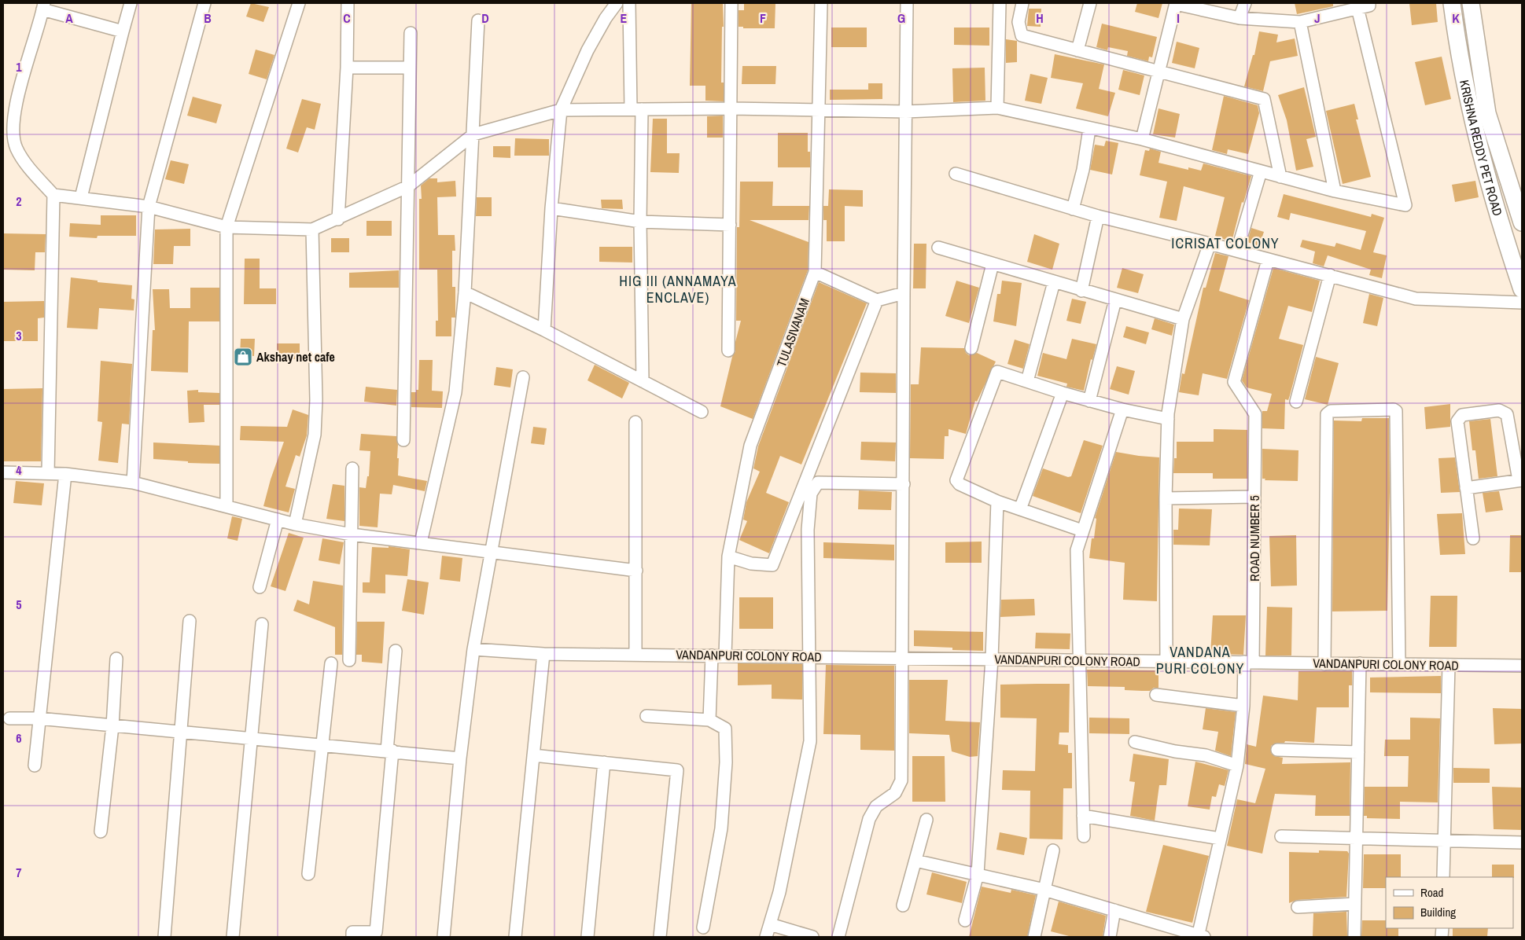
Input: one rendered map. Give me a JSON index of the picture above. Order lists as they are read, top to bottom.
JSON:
{
  "streets": {
    "main road": ["KRISHNA REDDY PET ROAD"],
    "street": ["TULASIVANAM", "ROAD NUMBER 5", "VANDANPURI COLONY ROAD"]
  },
  "crossings": [
    ["TULASIVANAM", "VANDANPURI COLONY ROAD"],
    ["ROAD NUMBER 5", "VANDANPURI COLONY ROAD"]
  ],
  "districts": ["ICRISAT COLONY", "HIG III (ANNAMAYA ENCLAVE)", "VANDANA PURI COLONY"],
  "places": {
    "shop": ["Akshay net cafe"]
  },
  "legend": ["Road", "Building"],
  "grid": {
    "columns": [
      "A",
      "B",
      "C",
      "D",
      "E",
      "F",
      "G",
      "H",
      "I",
      "J",
      "K"
    ],
    "rows": [
      "1",
      "2",
      "3",
      "4",
      "5",
      "6",
      "7"
    ]
  }
}
